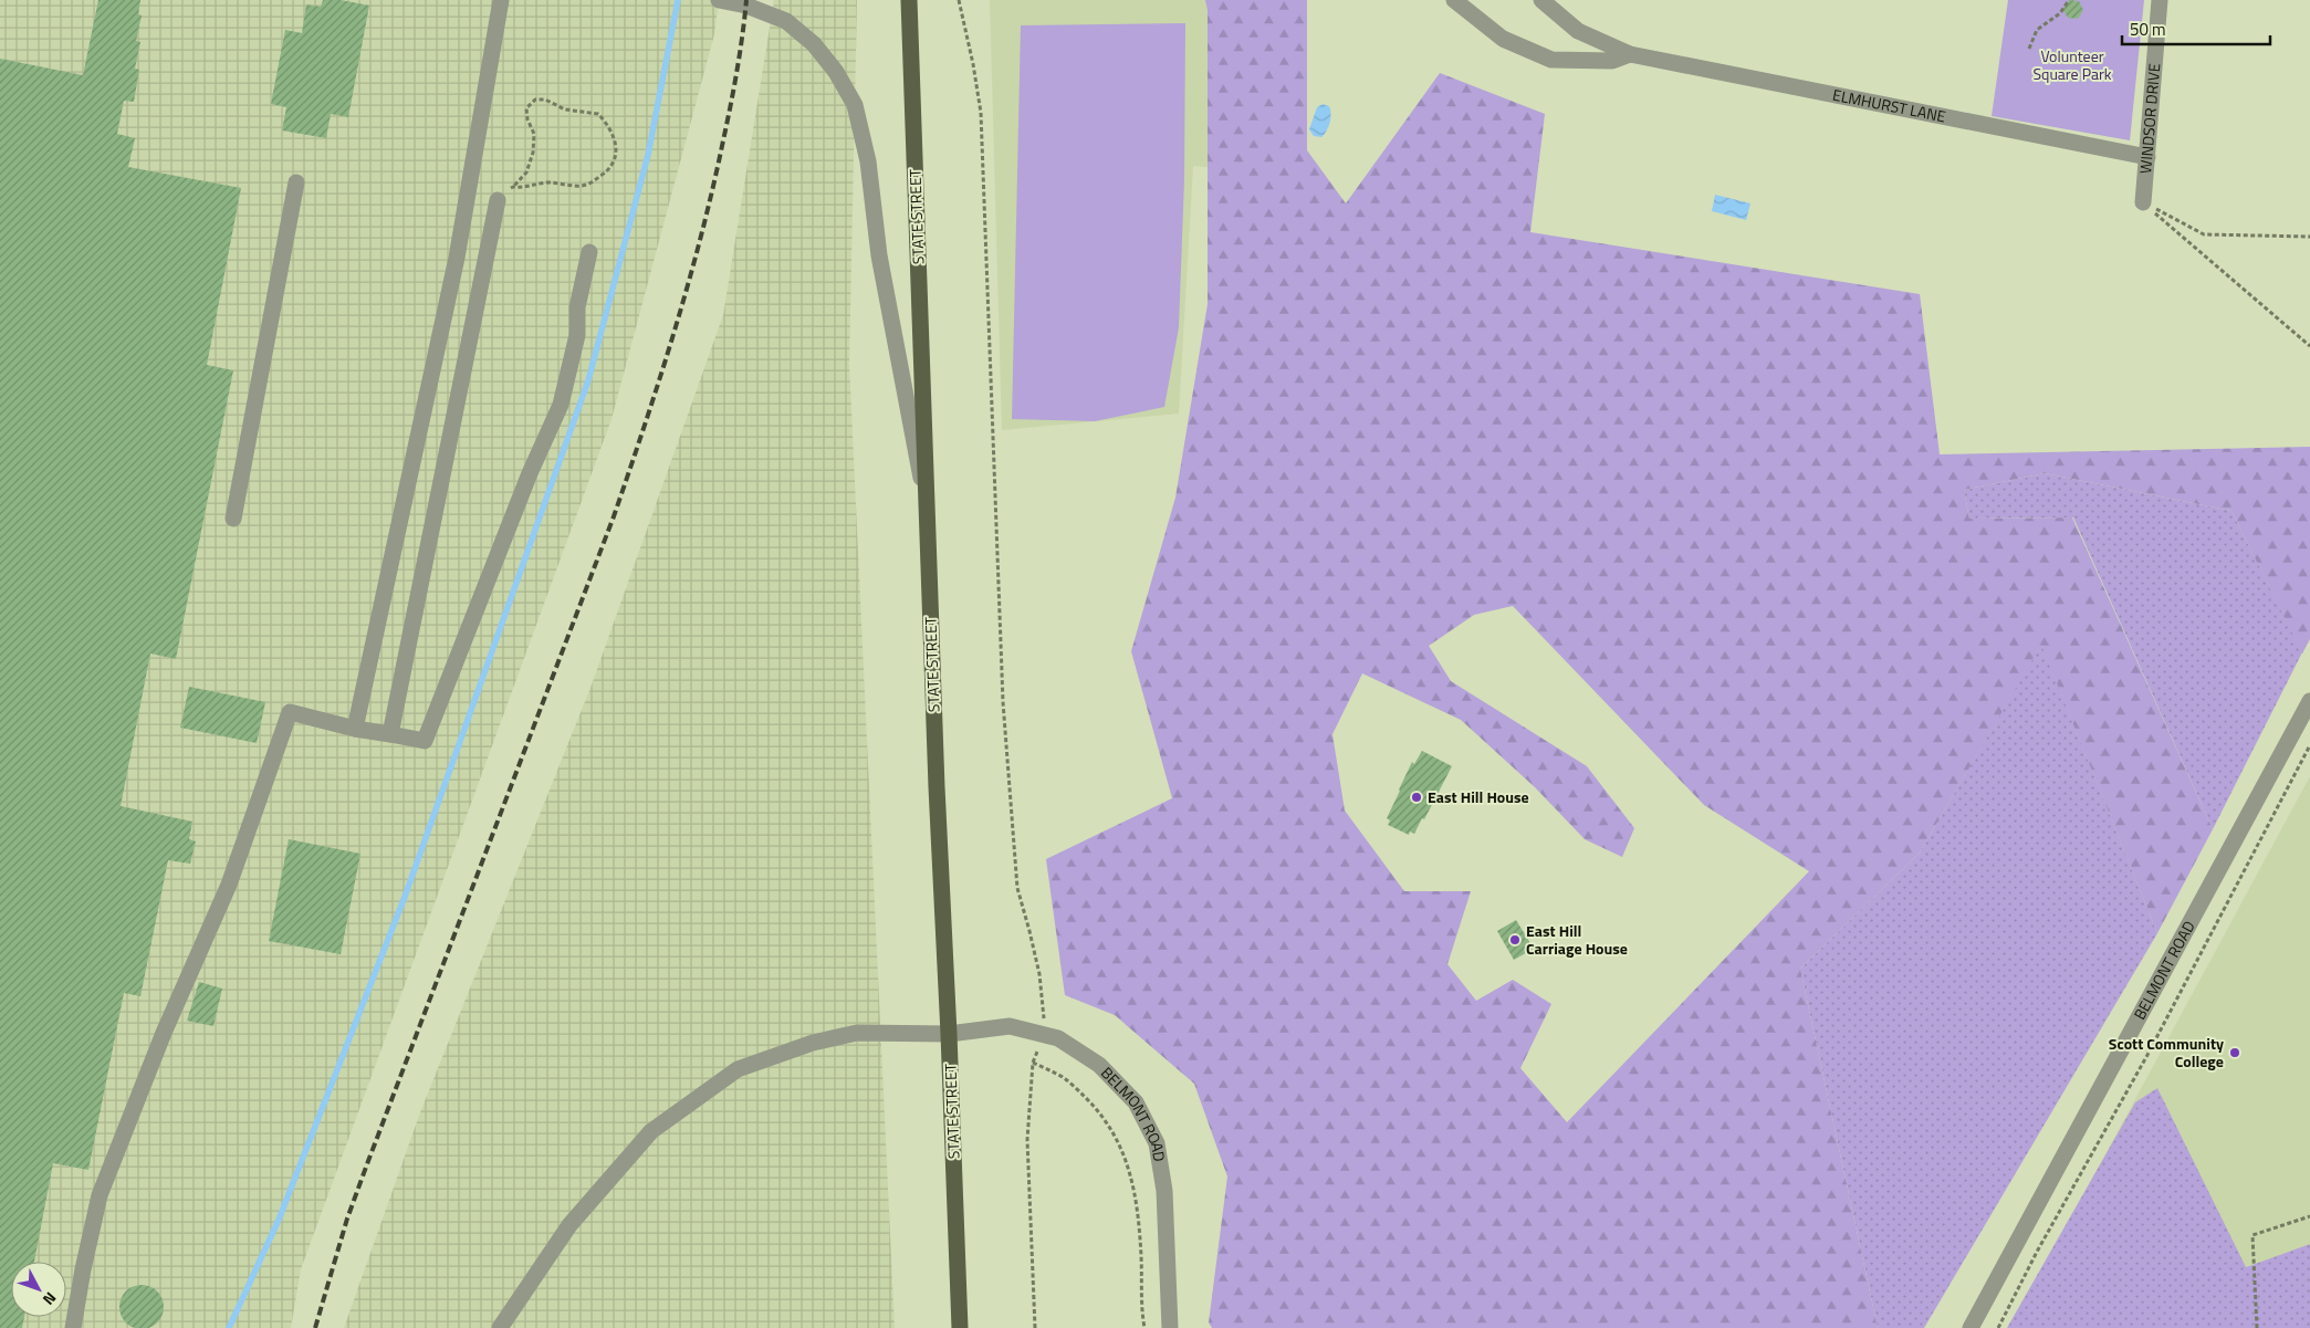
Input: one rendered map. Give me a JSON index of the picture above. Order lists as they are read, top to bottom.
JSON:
{
  "streets": {
    "main road": ["STATE STREET"],
    "street": ["ELMHURST LANE", "WINDSOR DRIVE", "BELMONT ROAD"]
  },
  "crossings": [
    ["ELMHURST LANE", "WINDSOR DRIVE"],
    ["STATE STREET", "BELMONT ROAD"]
  ],
  "parks": ["Volunteer Square Park"],
  "places": ["East Hill House", "East Hill Carriage House", "Scott Community College"],
  "scale_bar": "50 m",
  "north": "bottom right"
}
